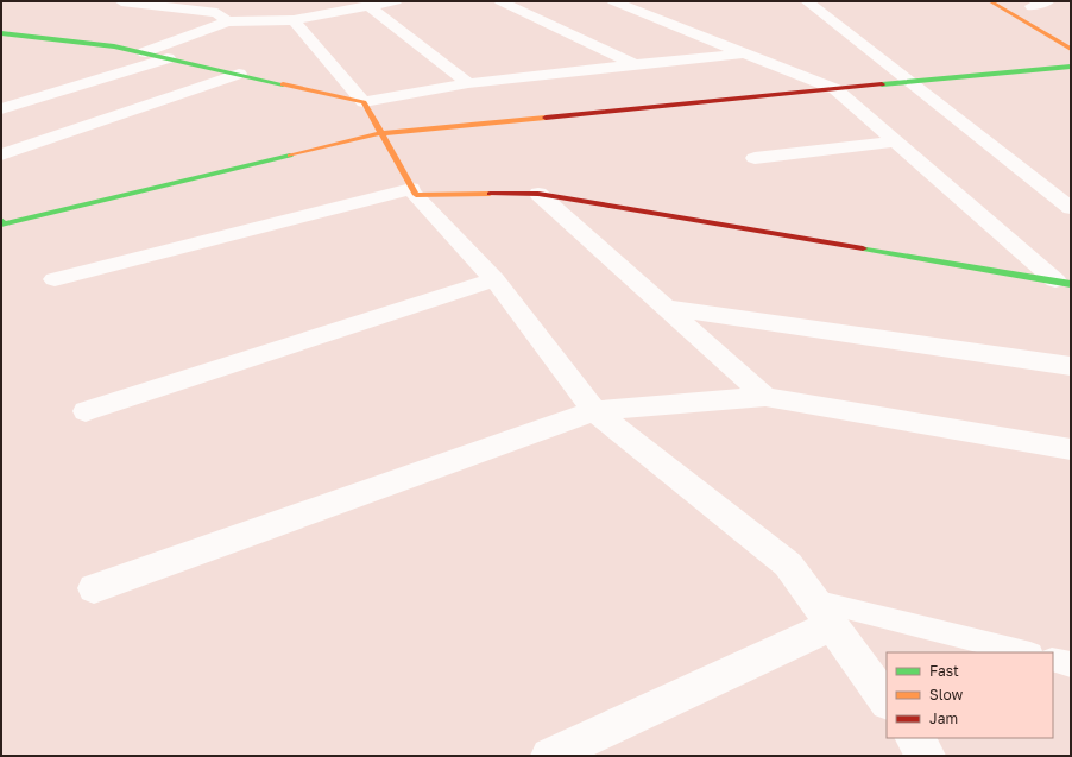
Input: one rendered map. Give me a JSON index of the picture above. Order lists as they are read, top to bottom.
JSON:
{
  "legend": ["Fast", "Slow", "Jam"]
}
